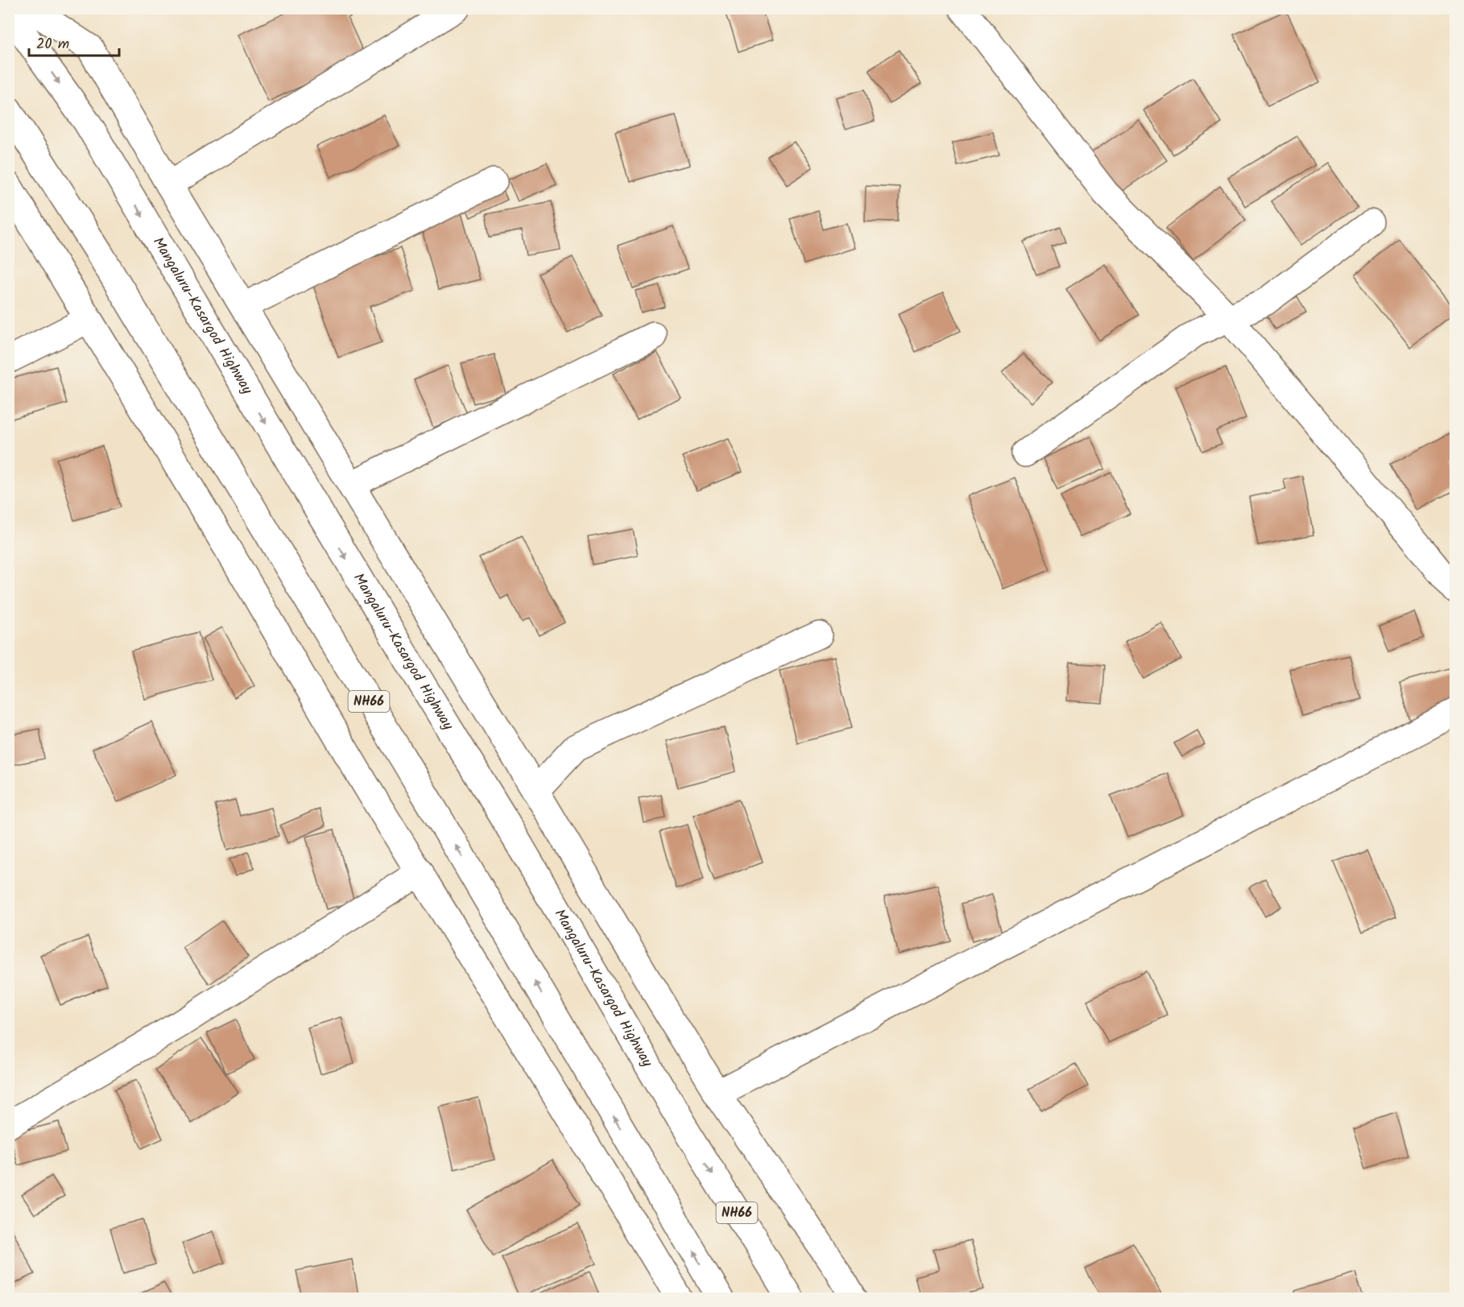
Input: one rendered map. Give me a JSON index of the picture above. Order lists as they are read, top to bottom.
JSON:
{
  "streets": {
    "main road": ["Mangaluru-Kasargod Highway", "NH66"]
  },
  "scale_bar": "20 m"
}
